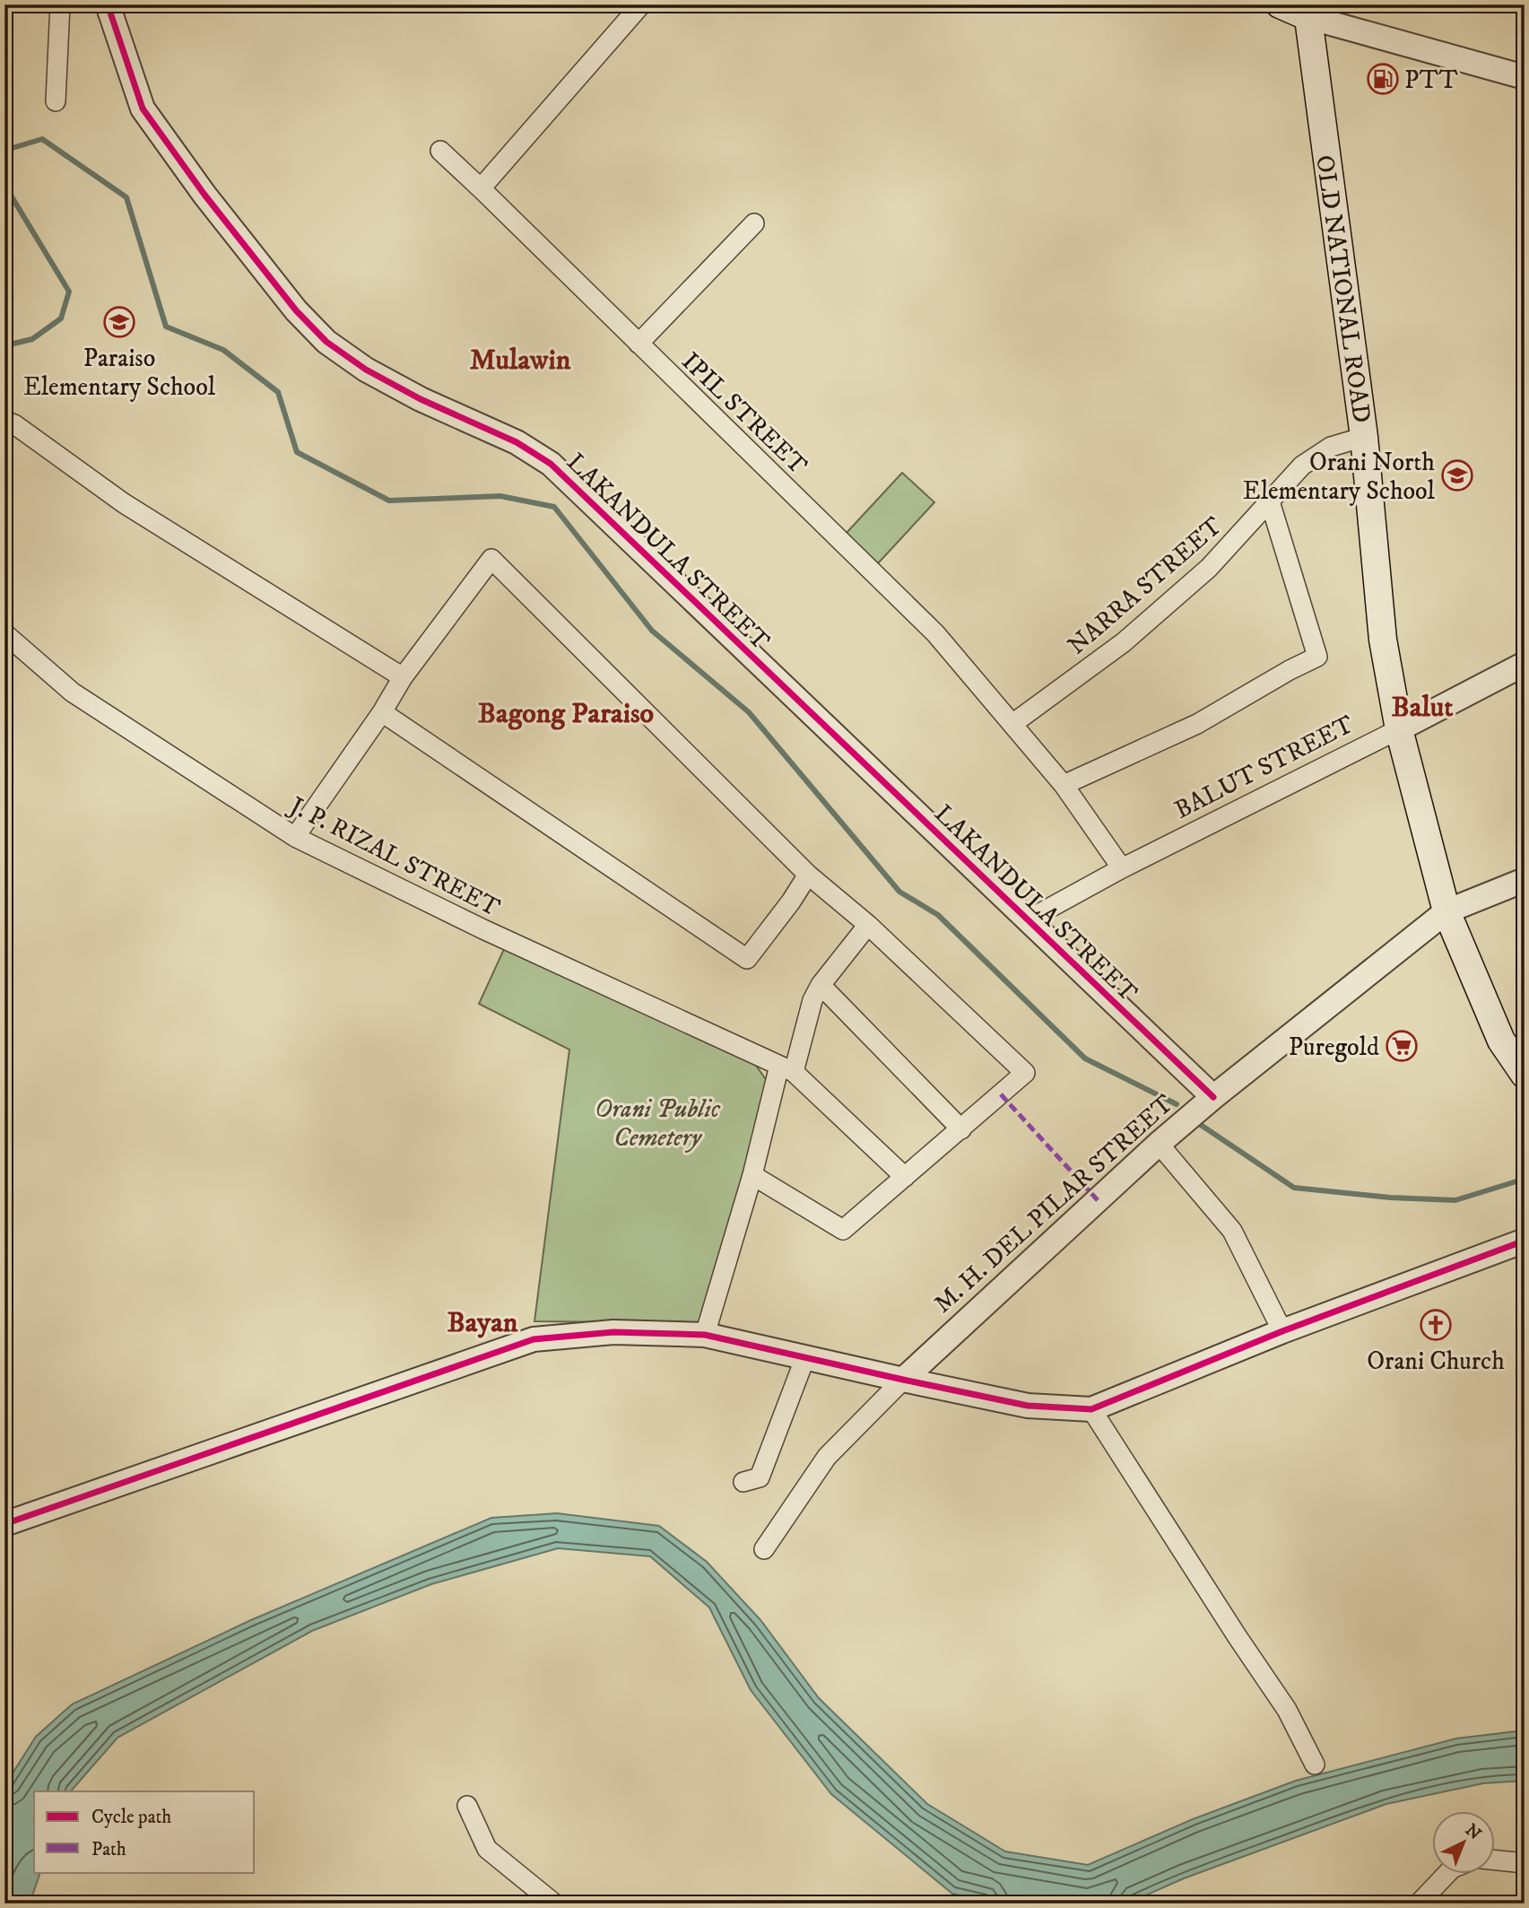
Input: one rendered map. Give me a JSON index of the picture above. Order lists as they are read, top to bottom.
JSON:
{
  "streets": {
    "main road": ["OLD NATIONAL ROAD"],
    "street": [
      "IPIL STREET",
      "LAKANDULA STREET",
      "NARRA STREET",
      "BALUT STREET",
      "J. P. RIZAL STREET",
      "M. H. DEL PILAR STREET"
    ]
  },
  "crossings": [
    ["OLD NATIONAL ROAD", "NARRA STREET"],
    ["OLD NATIONAL ROAD", "BALUT STREET"],
    ["OLD NATIONAL ROAD", "M. H. DEL PILAR STREET"],
    ["IPIL STREET", "NARRA STREET"],
    ["IPIL STREET", "BALUT STREET"],
    ["LAKANDULA STREET", "BALUT STREET"],
    ["LAKANDULA STREET", "M. H. DEL PILAR STREET"]
  ],
  "districts": [
    "Mulawin",
    "Balut",
    "Bagong Paraiso",
    "Bayan"
  ],
  "parks": ["Orani Public Cemetery"],
  "places": {
    "fuel station": ["PTT"],
    "school or university": ["Paraiso Elementary School", "Orani North Elementary School"],
    "supermarket": ["Puregold"],
    "church": ["Orani Church"]
  },
  "legend": ["Cycle path", "Path"],
  "north": "top right"
}
